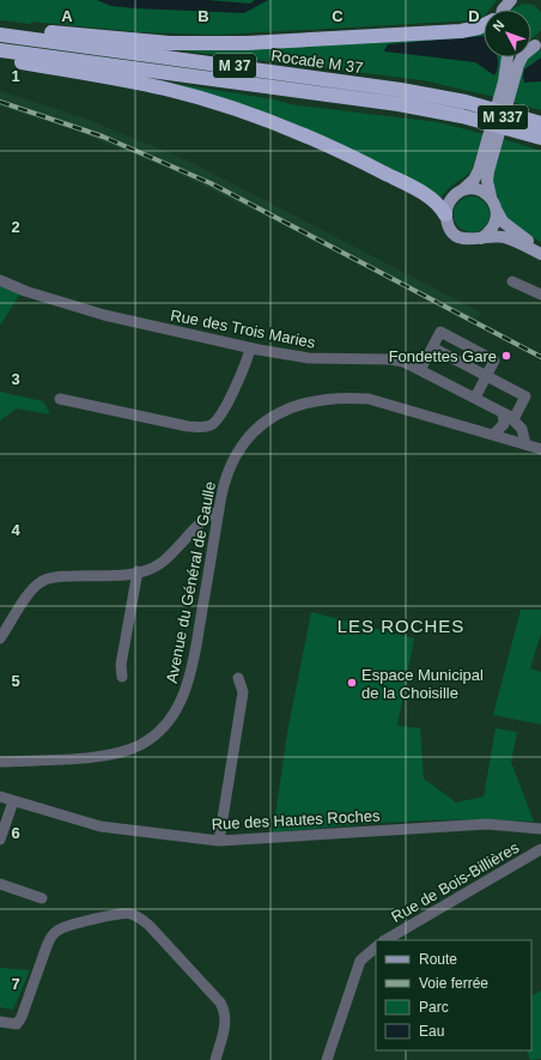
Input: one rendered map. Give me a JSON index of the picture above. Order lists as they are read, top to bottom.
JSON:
{
  "streets": {
    "highway": ["Rocade M 37", "M 37"],
    "main road": ["M 337"],
    "street": [
      "Rue des Trois Maries",
      "Avenue du Général de Gaulle",
      "Rue des Hautes Roches",
      "Rue de Bois-Billières"
    ]
  },
  "districts": ["LES ROCHES"],
  "places": ["Fondettes Gare", "Espace Municipal de la Choisille"],
  "legend": [
    "Route",
    "Voie ferrée",
    "Parc",
    "Eau"
  ],
  "north": "top left",
  "grid": {
    "columns": [
      "A",
      "B",
      "C",
      "D"
    ],
    "rows": [
      "1",
      "2",
      "3",
      "4",
      "5",
      "6",
      "7"
    ]
  }
}
